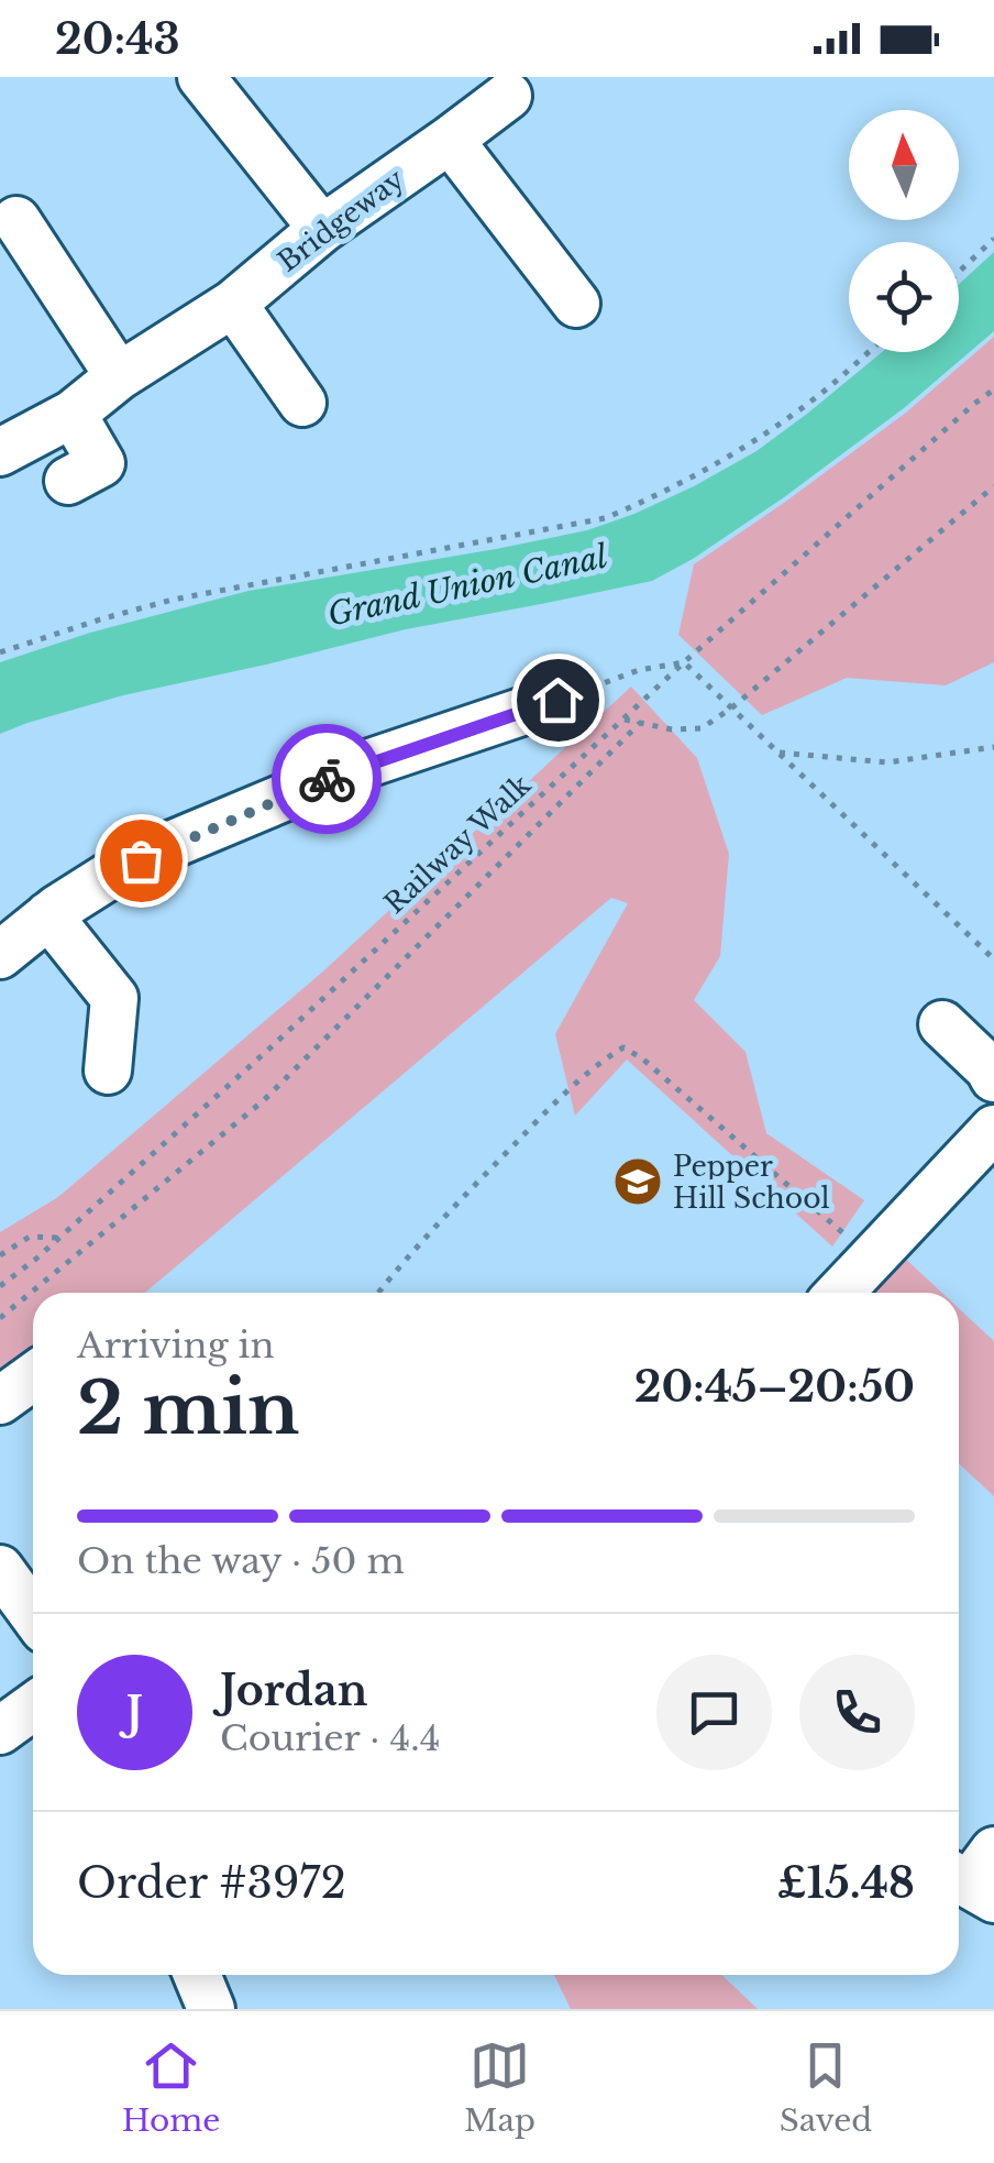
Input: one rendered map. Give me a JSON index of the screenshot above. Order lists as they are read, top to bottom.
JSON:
{
  "streets": {
    "street": ["Bridgeway"],
    "path": ["Railway Walk"]
  },
  "water": ["Grand Union Canal"],
  "places": {
    "school or university": ["Pepper Hill School"]
  },
  "north": "top",
  "page": {
    "status": "20:43",
    "heading": ["2 min", "Arriving in", "20:45–20:50"],
    "panel": [
      "Jordan",
      "Courier · 4.4",
      "Order #3972",
      "£15.48"
    ],
    "bar": "On the way · 50 m",
    "round": "J",
    "tabs": ["Home", "Map", "Saved"]
  }
}
